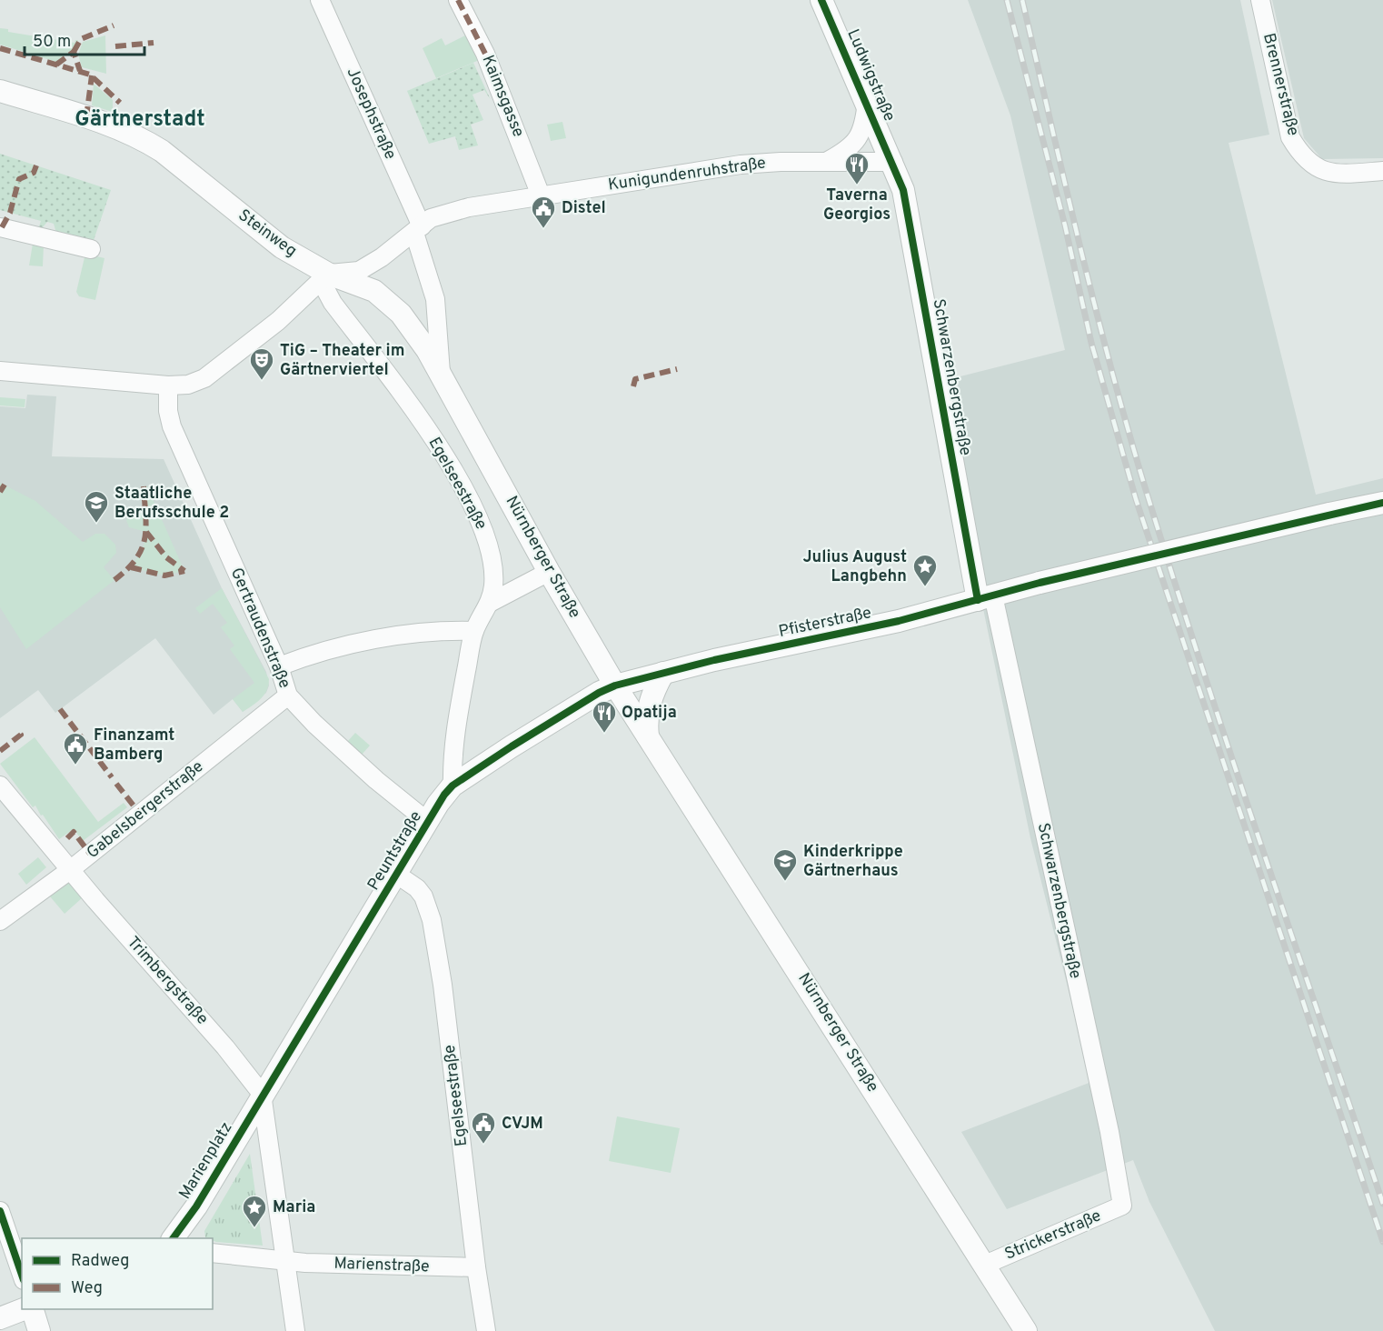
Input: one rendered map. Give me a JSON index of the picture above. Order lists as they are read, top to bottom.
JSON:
{
  "streets": {
    "street": [
      "Ludwigstraße",
      "Brennerstraße",
      "Kaimsgasse",
      "Josephstraße",
      "Kunigundenruhstraße",
      "Steinweg",
      "Schwarzenbergstraße",
      "Egelseestraße",
      "Nürnberger Straße",
      "Pfisterstraße",
      "Gertraudenstraße",
      "Gabelsbergerstraße",
      "Peuntstraße",
      "Trimbergstraße",
      "Marienplatz",
      "Strickerstraße",
      "Marienstraße"
    ]
  },
  "crossings": [
    ["Ludwigstraße", "Kunigundenruhstraße"],
    ["Ludwigstraße", "Schwarzenbergstraße"],
    ["Kaimsgasse", "Kunigundenruhstraße"],
    ["Josephstraße", "Kunigundenruhstraße"],
    ["Josephstraße", "Nürnberger Straße"],
    ["Kunigundenruhstraße", "Schwarzenbergstraße"],
    ["Kunigundenruhstraße", "Nürnberger Straße"],
    ["Steinweg", "Egelseestraße"],
    ["Steinweg", "Nürnberger Straße"],
    ["Schwarzenbergstraße", "Pfisterstraße"],
    ["Schwarzenbergstraße", "Strickerstraße"],
    ["Egelseestraße", "Nürnberger Straße"],
    ["Egelseestraße", "Peuntstraße"],
    ["Egelseestraße", "Marienstraße"],
    ["Nürnberger Straße", "Pfisterstraße"],
    ["Nürnberger Straße", "Peuntstraße"],
    ["Nürnberger Straße", "Strickerstraße"],
    ["Pfisterstraße", "Peuntstraße"],
    ["Gertraudenstraße", "Gabelsbergerstraße"],
    ["Gertraudenstraße", "Peuntstraße"],
    ["Gabelsbergerstraße", "Trimbergstraße"],
    ["Peuntstraße", "Trimbergstraße"],
    ["Peuntstraße", "Marienplatz"],
    ["Trimbergstraße", "Marienplatz"]
  ],
  "districts": ["Gärtnerstadt"],
  "places": {
    "restaurant": ["Taverna Georgios", "Opatija"],
    "public building": ["Distel", "Finanzamt Bamberg", "CVJM"],
    "theatre": ["TiG – Theater im Gärtnerviertel"],
    "school or university": ["Staatliche Berufsschule 2", "Kinderkrippe Gärtnerhaus"],
    "place": ["Julius August Langbehn", "Maria"]
  },
  "legend": ["Radweg", "Weg"],
  "scale_bar": "50 m"
}
